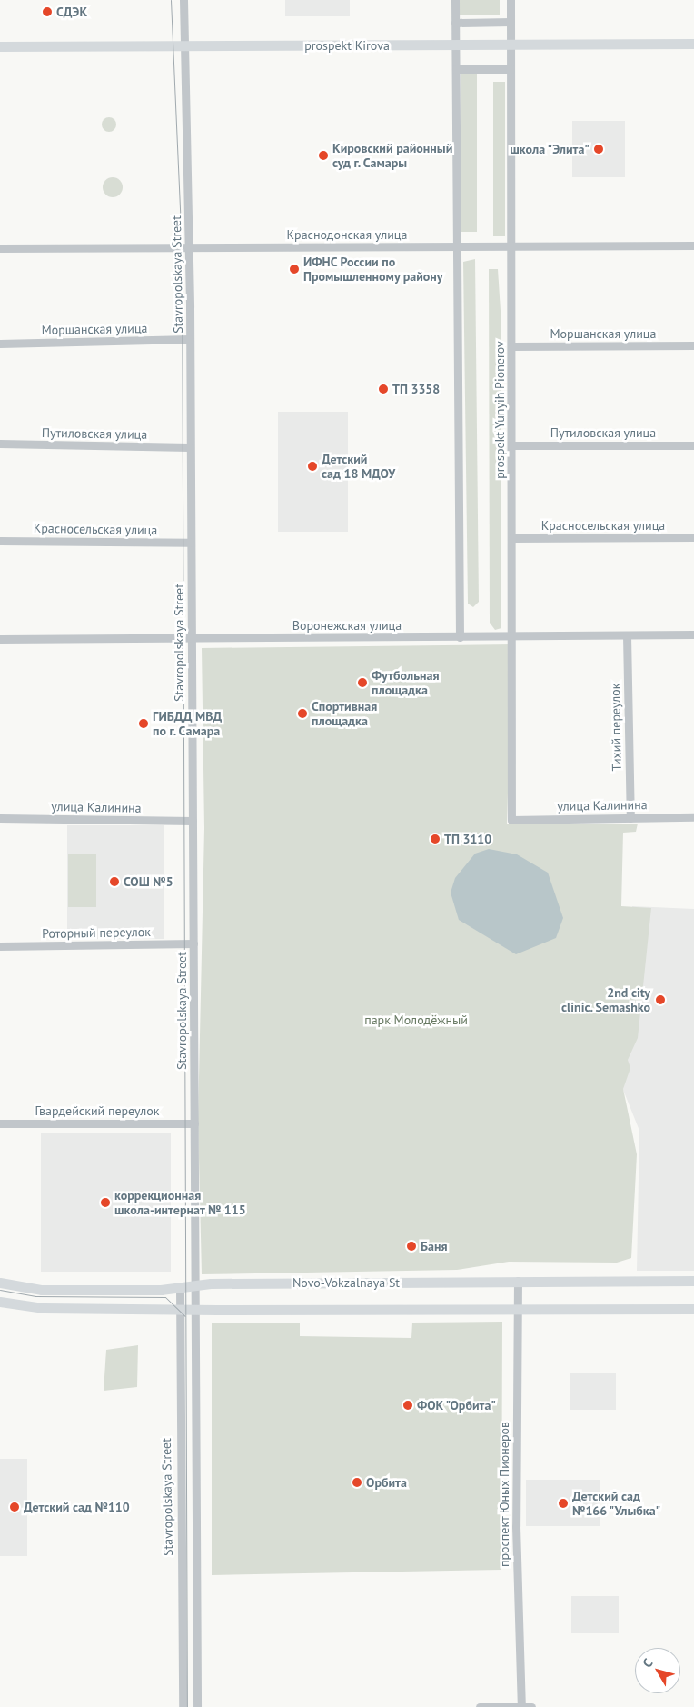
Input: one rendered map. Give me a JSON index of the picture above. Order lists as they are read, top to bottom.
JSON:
{
  "streets": {
    "main road": ["prospekt Kirova", "Novo-Vokzalnaya St"],
    "street": [
      "Краснодонская улица",
      "Stavropolskaya Street",
      "Моршанская улица",
      "prospekt Yunyih Pionerov",
      "Путиловская улица",
      "Красносельская улица",
      "Воронежская улица",
      "Тихий переулок",
      "улица Калинина",
      "Роторный переулок",
      "Гвардейский переулок",
      "проспект Юных Пионеров"
    ]
  },
  "crossings": [
    ["prospekt Kirova", "Stavropolskaya Street"],
    ["prospekt Kirova", "prospekt Yunyih Pionerov"],
    ["Краснодонская улица", "Stavropolskaya Street"],
    ["Краснодонская улица", "prospekt Yunyih Pionerov"],
    ["Stavropolskaya Street", "Моршанская улица"],
    ["Stavropolskaya Street", "Путиловская улица"],
    ["Stavropolskaya Street", "Красносельская улица"],
    ["Stavropolskaya Street", "Воронежская улица"],
    ["Stavropolskaya Street", "улица Калинина"],
    ["Stavropolskaya Street", "Роторный переулок"],
    ["Stavropolskaya Street", "Гвардейский переулок"],
    ["Stavropolskaya Street", "Novo-Vokzalnaya St"],
    ["Моршанская улица", "prospekt Yunyih Pionerov"],
    ["prospekt Yunyih Pionerov", "Путиловская улица"],
    ["prospekt Yunyih Pionerov", "Красносельская улица"],
    ["prospekt Yunyih Pionerov", "Воронежская улица"],
    ["prospekt Yunyih Pionerov", "улица Калинина"],
    ["Воронежская улица", "Тихий переулок"],
    ["Тихий переулок", "улица Калинина"],
    ["Novo-Vokzalnaya St", "проспект Юных Пионеров"]
  ],
  "parks": ["парк Молодёжный"],
  "places": [
    "СДЭК",
    "школа \"Элита\"",
    "Кировский районный суд г. Самары",
    "ИФНС России по Промышленному району",
    "ТП 3358",
    "Детский сад 18 МДОУ",
    "Футбольная площадка",
    "Спортивная площадка",
    "ГИБДД МВД по г. Самара",
    "ТП 3110",
    "СОШ №5",
    "2nd city clinic. Semashko",
    "коррекционная школа-интернат № 115",
    "Баня",
    "ФОК \"Орбита\"",
    "Орбита",
    "Детский сад №166 \"Улыбка\"",
    "Детский сад №110"
  ],
  "north": "top left"
}
